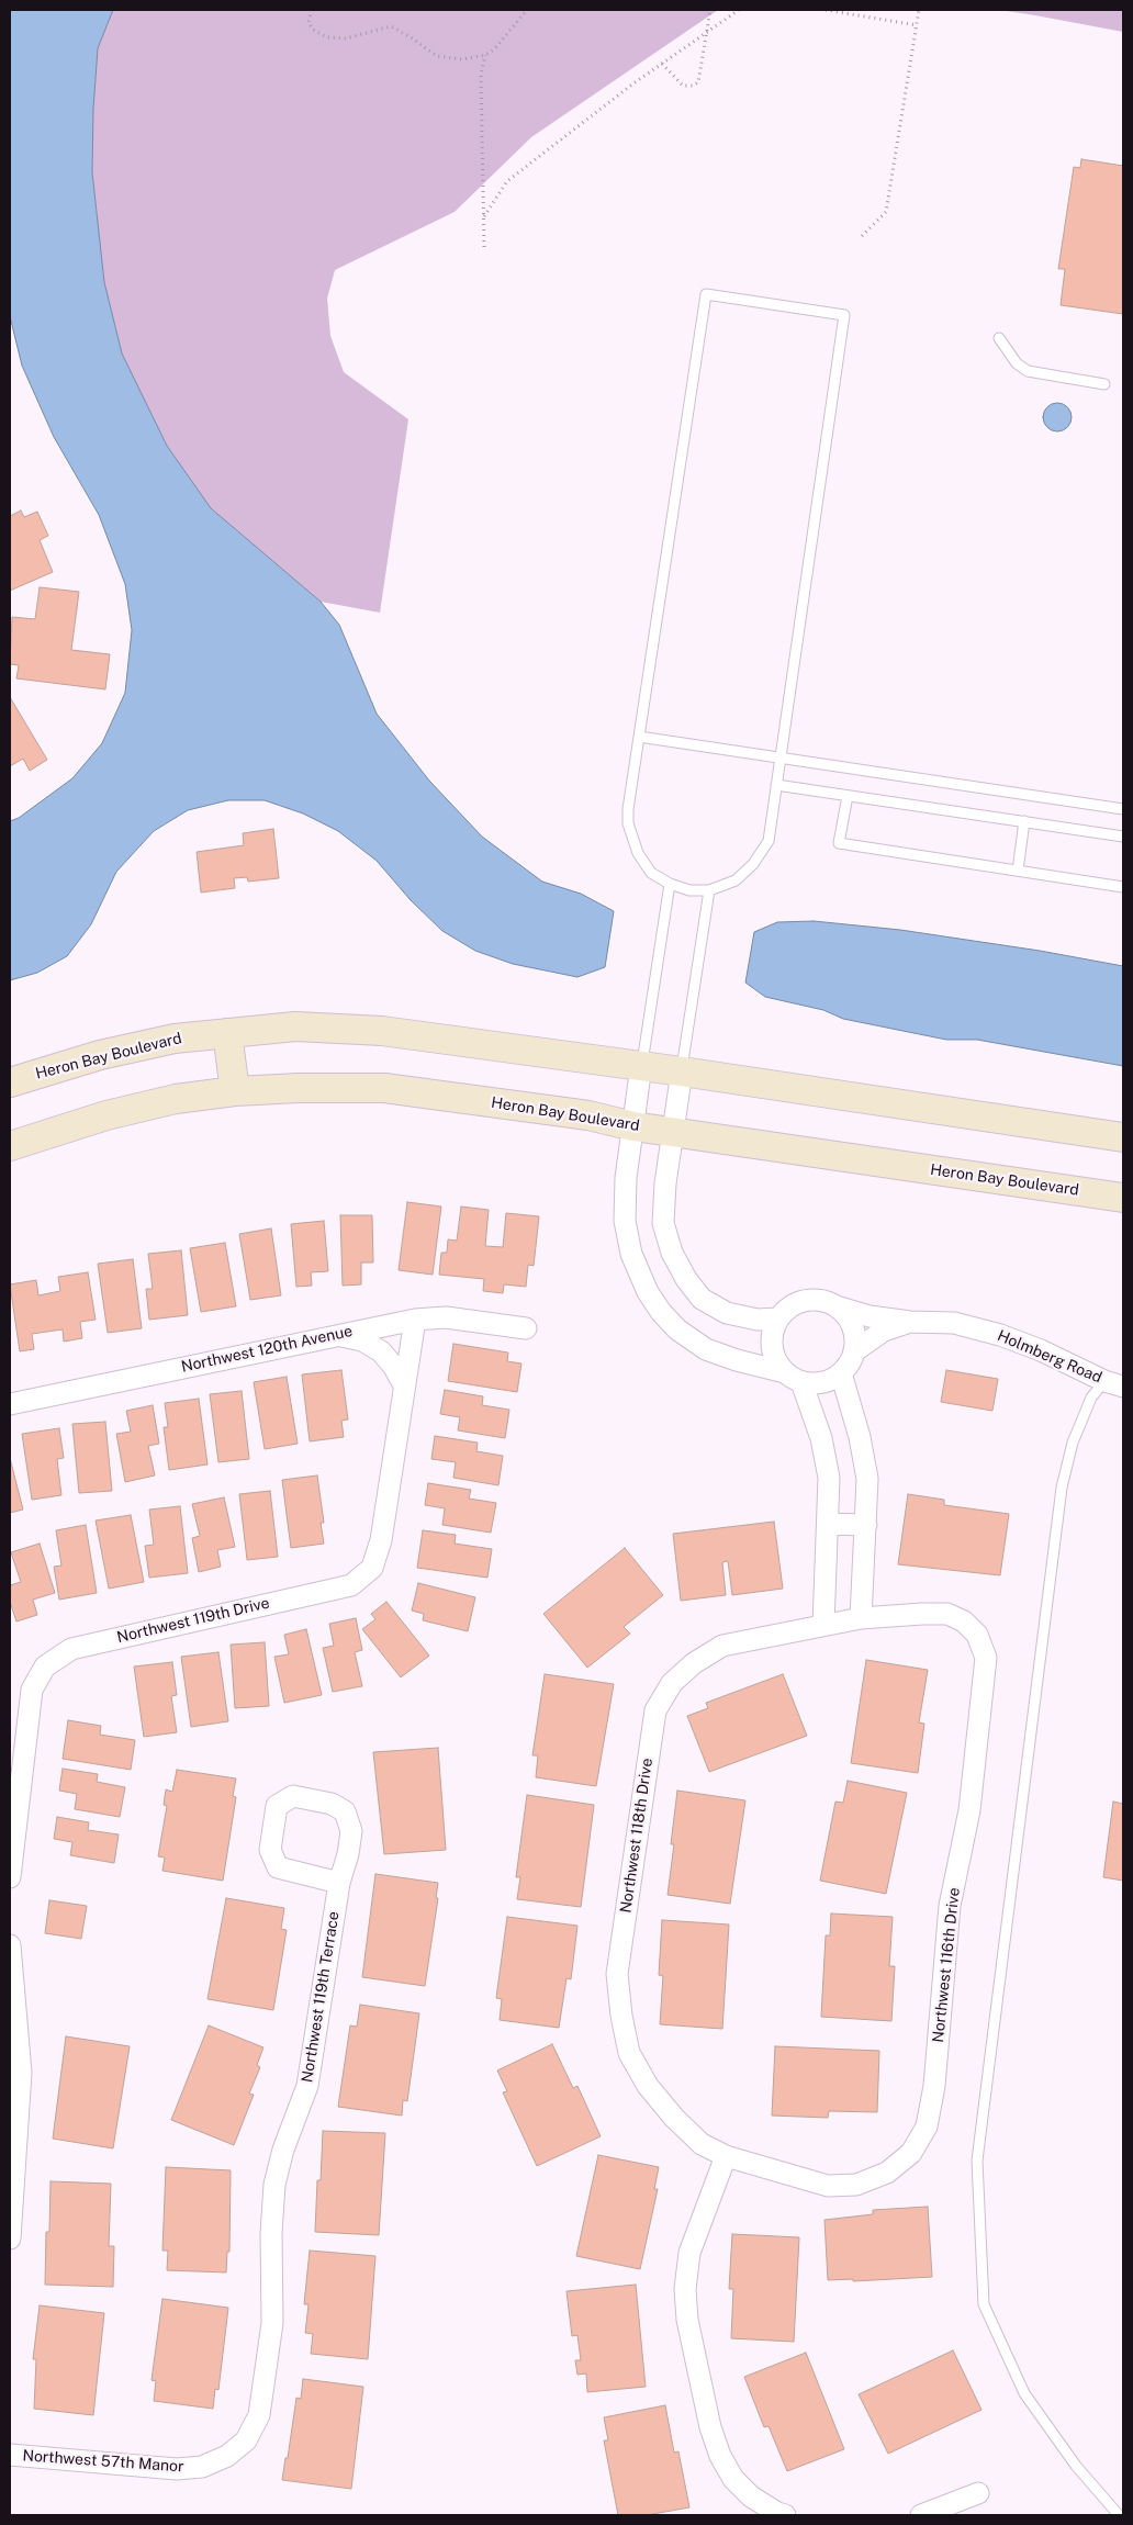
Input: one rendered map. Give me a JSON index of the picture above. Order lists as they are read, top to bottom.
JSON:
{
  "streets": {
    "street": [
      "Heron Bay Boulevard",
      "Northwest 120th Avenue",
      "Holmberg Road",
      "Northwest 119th Drive",
      "Northwest 118th Drive",
      "Northwest 116th Drive",
      "Northwest 119th Terrace",
      "Northwest 57th Manor"
    ]
  },
  "crossings": [
    ["Northwest 120th Avenue", "Northwest 119th Drive"],
    ["Northwest 118th Drive", "Northwest 116th Drive"],
    ["Northwest 119th Terrace", "Northwest 57th Manor"]
  ]
}
